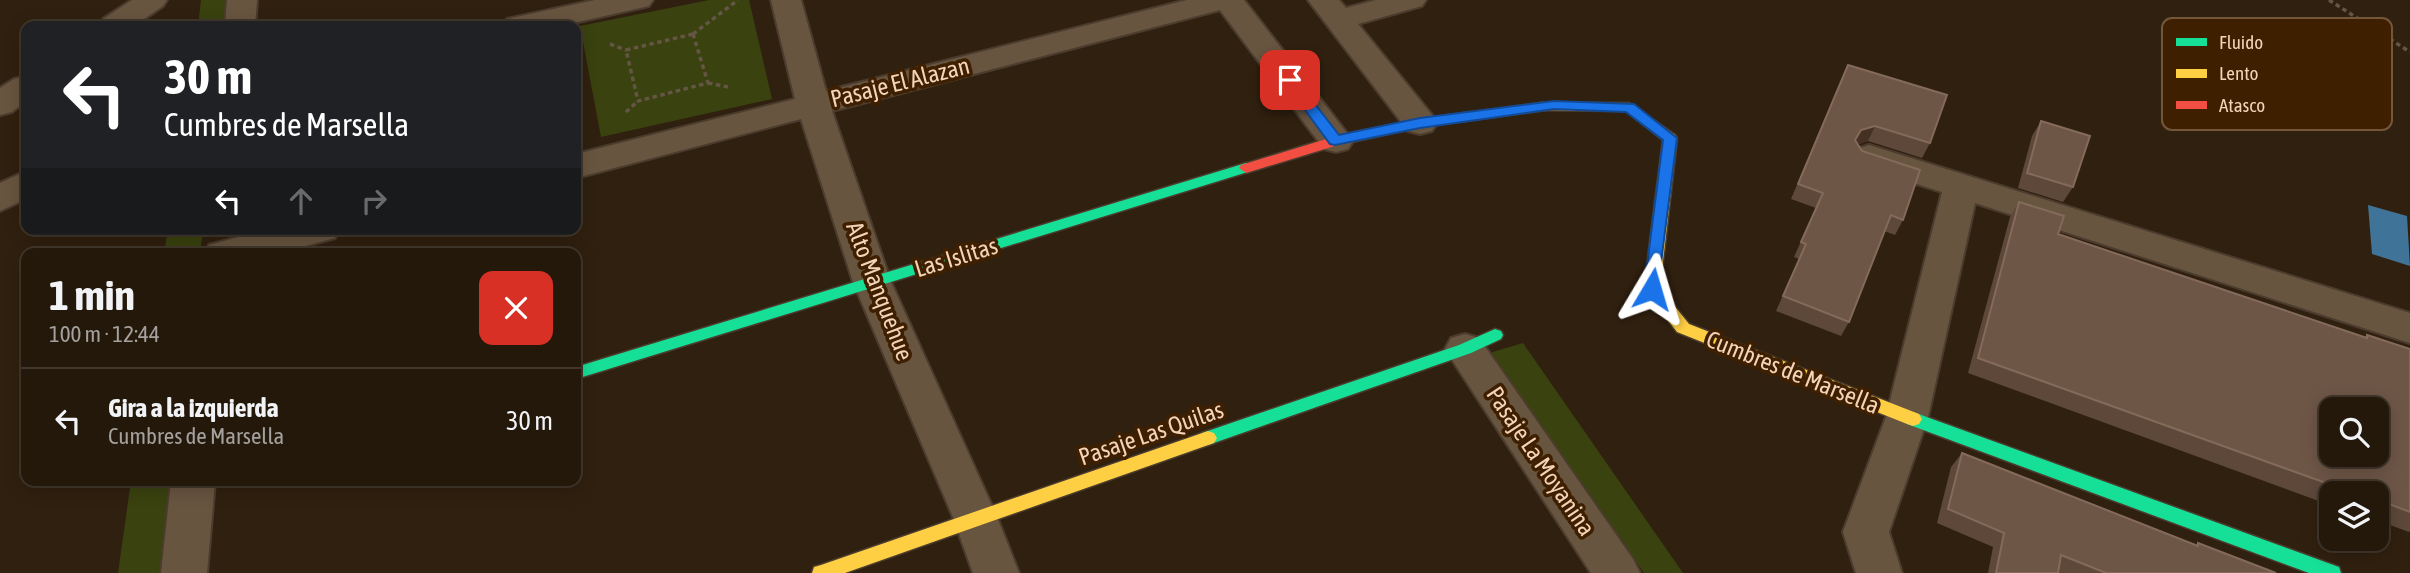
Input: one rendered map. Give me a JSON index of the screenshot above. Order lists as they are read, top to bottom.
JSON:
{
  "streets": {
    "street": [
      "Pasaje El Alazan",
      "Las Islitas",
      "Alto Manquehue",
      "Cumbres de Marsella",
      "Pasaje Las Quilas",
      "Pasaje La Moyanina"
    ]
  },
  "crossings": [
    ["Pasaje El Alazan", "Las Islitas"],
    ["Pasaje El Alazan", "Alto Manquehue"],
    ["Pasaje El Alazan", "Cumbres de Marsella"],
    ["Las Islitas", "Alto Manquehue"],
    ["Las Islitas", "Cumbres de Marsella"],
    ["Alto Manquehue", "Pasaje Las Quilas"],
    ["Pasaje Las Quilas", "Pasaje La Moyanina"]
  ],
  "legend": ["Fluido", "Lento", "Atasco"],
  "page": {
    "turn": ["30 m", "Cumbres de Marsella"],
    "heading": ["1 min", "100 m · 12:44"],
    "list": [
      {
        "name": "Gira a la izquierda",
        "note": "Cumbres de Marsella",
        "value": "30 m"
      }
    ]
  }
}
